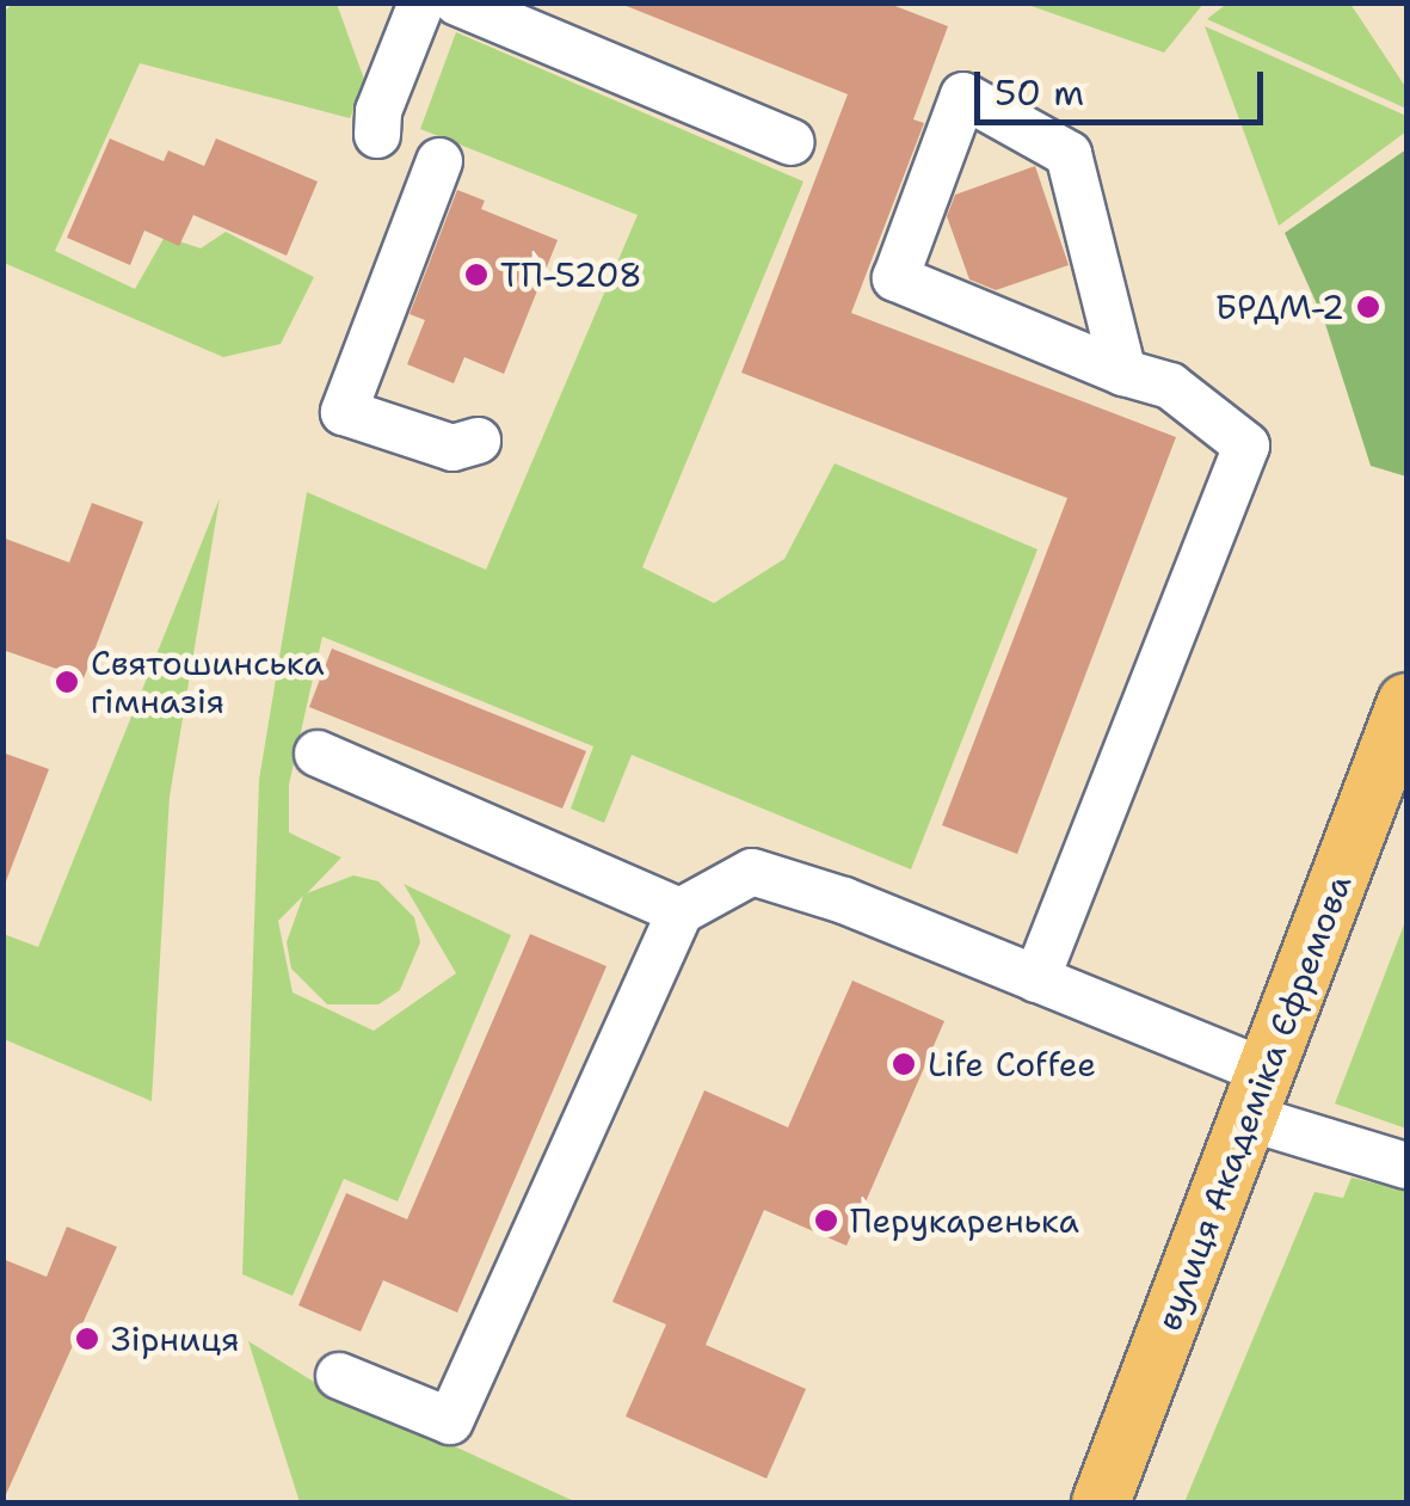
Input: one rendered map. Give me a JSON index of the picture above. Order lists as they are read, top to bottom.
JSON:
{
  "streets": {
    "main road": ["вулиця Академіка Єфремова"]
  },
  "places": [
    "ТП-5208",
    "БРДМ-2",
    "Святошинська гімназія",
    "Life Coffee",
    "Перукаренька",
    "Зірниця"
  ],
  "scale_bar": "50 m"
}
